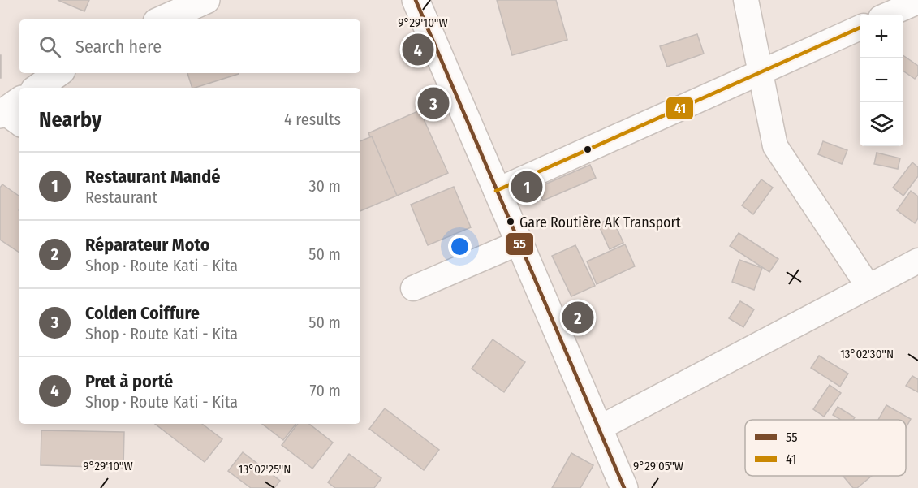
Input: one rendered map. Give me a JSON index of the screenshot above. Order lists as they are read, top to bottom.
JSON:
{
  "places": ["Gare Routière AK Transport"],
  "lines": ["transit line 55", "transit line 41"],
  "legend": ["55", "41"],
  "page": {
    "map_buttons": ["+", "−"],
    "search": "Search here",
    "pins": [
      "4",
      "3",
      "1",
      "2"
    ],
    "heading": ["Nearby", "4 results"],
    "list": [
      {
        "mark": "1",
        "name": "Restaurant Mandé",
        "note": "Restaurant",
        "value": "30 m"
      },
      {
        "mark": "2",
        "name": "Réparateur Moto",
        "note": "Shop · Route Kati - Kita",
        "value": "50 m"
      },
      {
        "mark": "3",
        "name": "Colden Coiffure",
        "note": "Shop · Route Kati - Kita",
        "value": "50 m"
      },
      {
        "mark": "4",
        "name": "Pret à porté",
        "note": "Shop · Route Kati - Kita",
        "value": "70 m"
      }
    ]
  },
  "coordinates": [
    "9°29'10\"W",
    "13°02'30\"N",
    "9°29'05\"W",
    "13°02'25\"N"
  ]
}
